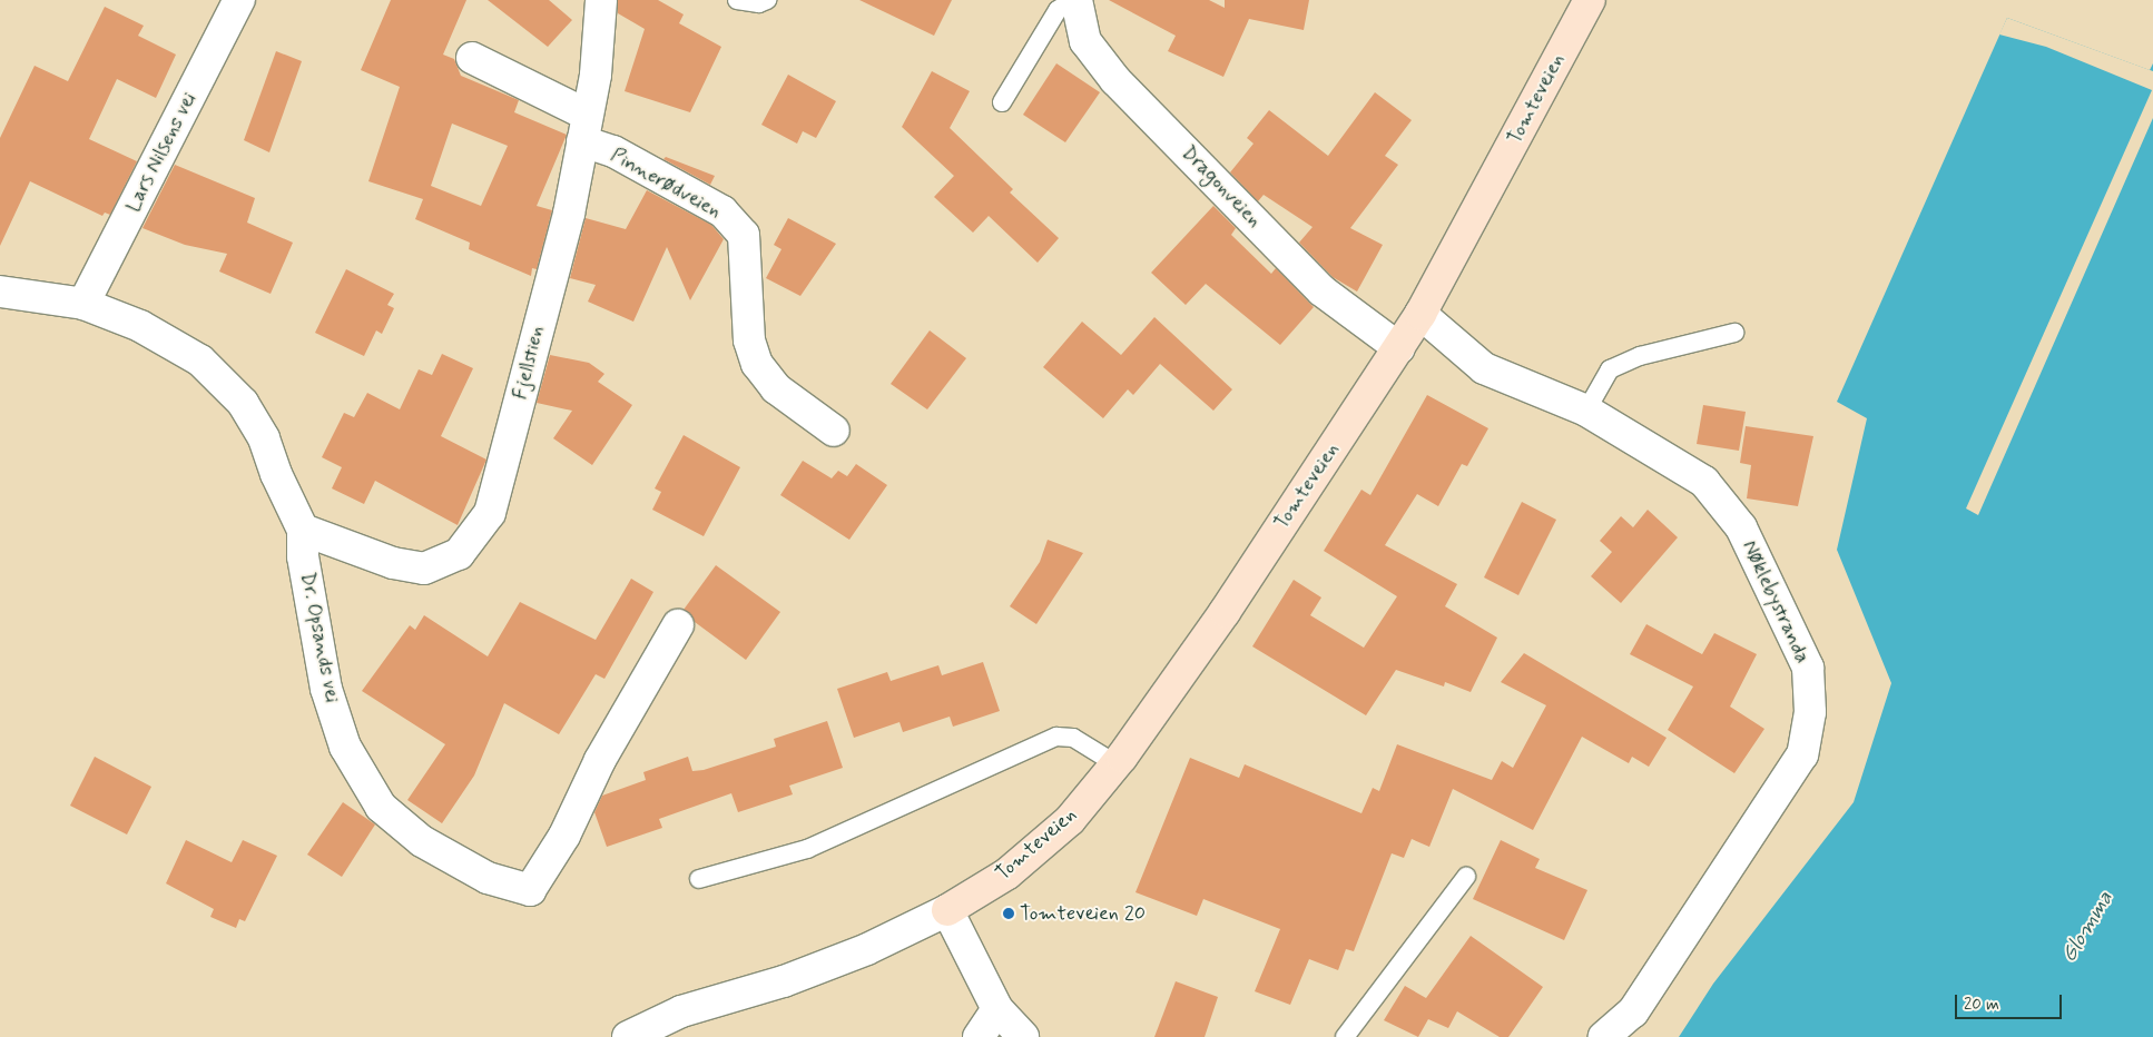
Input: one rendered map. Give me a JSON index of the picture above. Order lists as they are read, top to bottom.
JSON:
{
  "streets": {
    "street": [
      "Tomteveien",
      "Lars Nilsens vei",
      "Pinnerødveien",
      "Dragonveien",
      "Fjellstien",
      "Nøklebystranda",
      "Dr. Opsands vei"
    ]
  },
  "crossings": [
    ["Tomteveien", "Dragonveien"],
    ["Tomteveien", "Nøklebystranda"],
    ["Lars Nilsens vei", "Dr. Opsands vei"],
    ["Pinnerødveien", "Fjellstien"],
    ["Fjellstien", "Dr. Opsands vei"]
  ],
  "water": ["Glomma"],
  "places": ["Tomteveien 20"],
  "scale_bar": "20 m"
}
